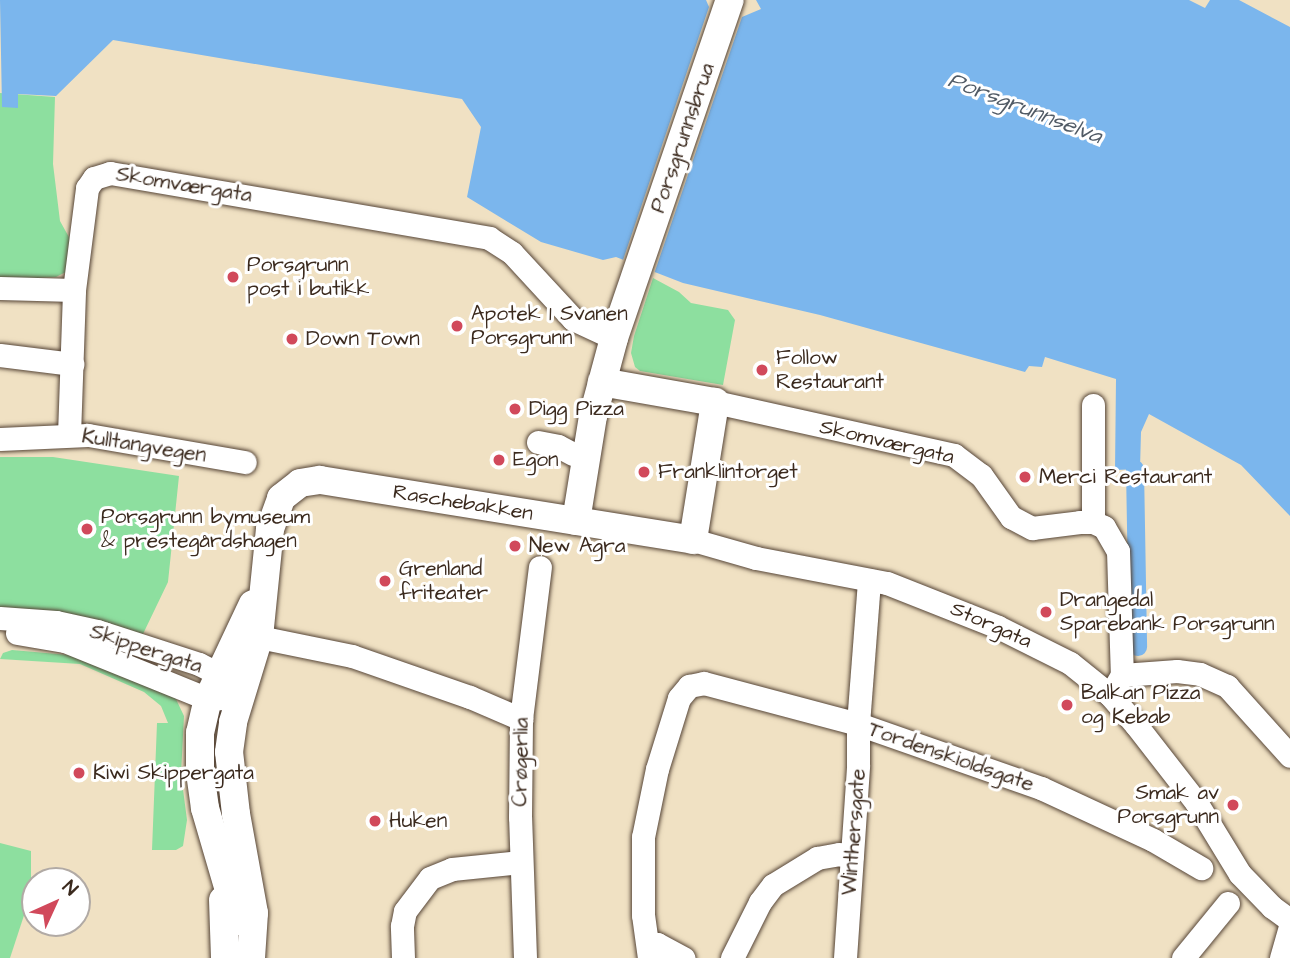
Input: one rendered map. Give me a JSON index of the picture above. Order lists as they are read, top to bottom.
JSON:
{
  "streets": {
    "main road": [
      "Porsgrunnsbrua",
      "Skomværgata",
      "Raschebakken",
      "Storgata"
    ],
    "street": [
      "Kulltangvegen",
      "Skippergata",
      "Tordenskioldsgate",
      "Crøgerlia",
      "Winthersgate"
    ]
  },
  "crossings": [
    ["Porsgrunnsbrua", "Skomværgata"],
    ["Skomværgata", "Kulltangvegen"],
    ["Raschebakken", "Storgata"],
    ["Raschebakken", "Skippergata"],
    ["Storgata", "Winthersgate"],
    ["Tordenskioldsgate", "Winthersgate"]
  ],
  "water": ["Porsgrunnselva"],
  "places": [
    "Porsgrunn post i butikk",
    "Apotek 1 Svanen Porsgrunn",
    "Down Town",
    "Follow Restaurant",
    "Digg Pizza",
    "Egon",
    "Franklintorget",
    "Merci Restaurant",
    "Porsgrunn bymuseum & prestegårdshagen",
    "New Agra",
    "Grenland friteater",
    "Drangedal Sparebank Porsgrunn",
    "Balkan Pizza og Kebab",
    "Kiwi Skippergata",
    "Smak av Porsgrunn",
    "Huken"
  ],
  "north": "top right"
}
